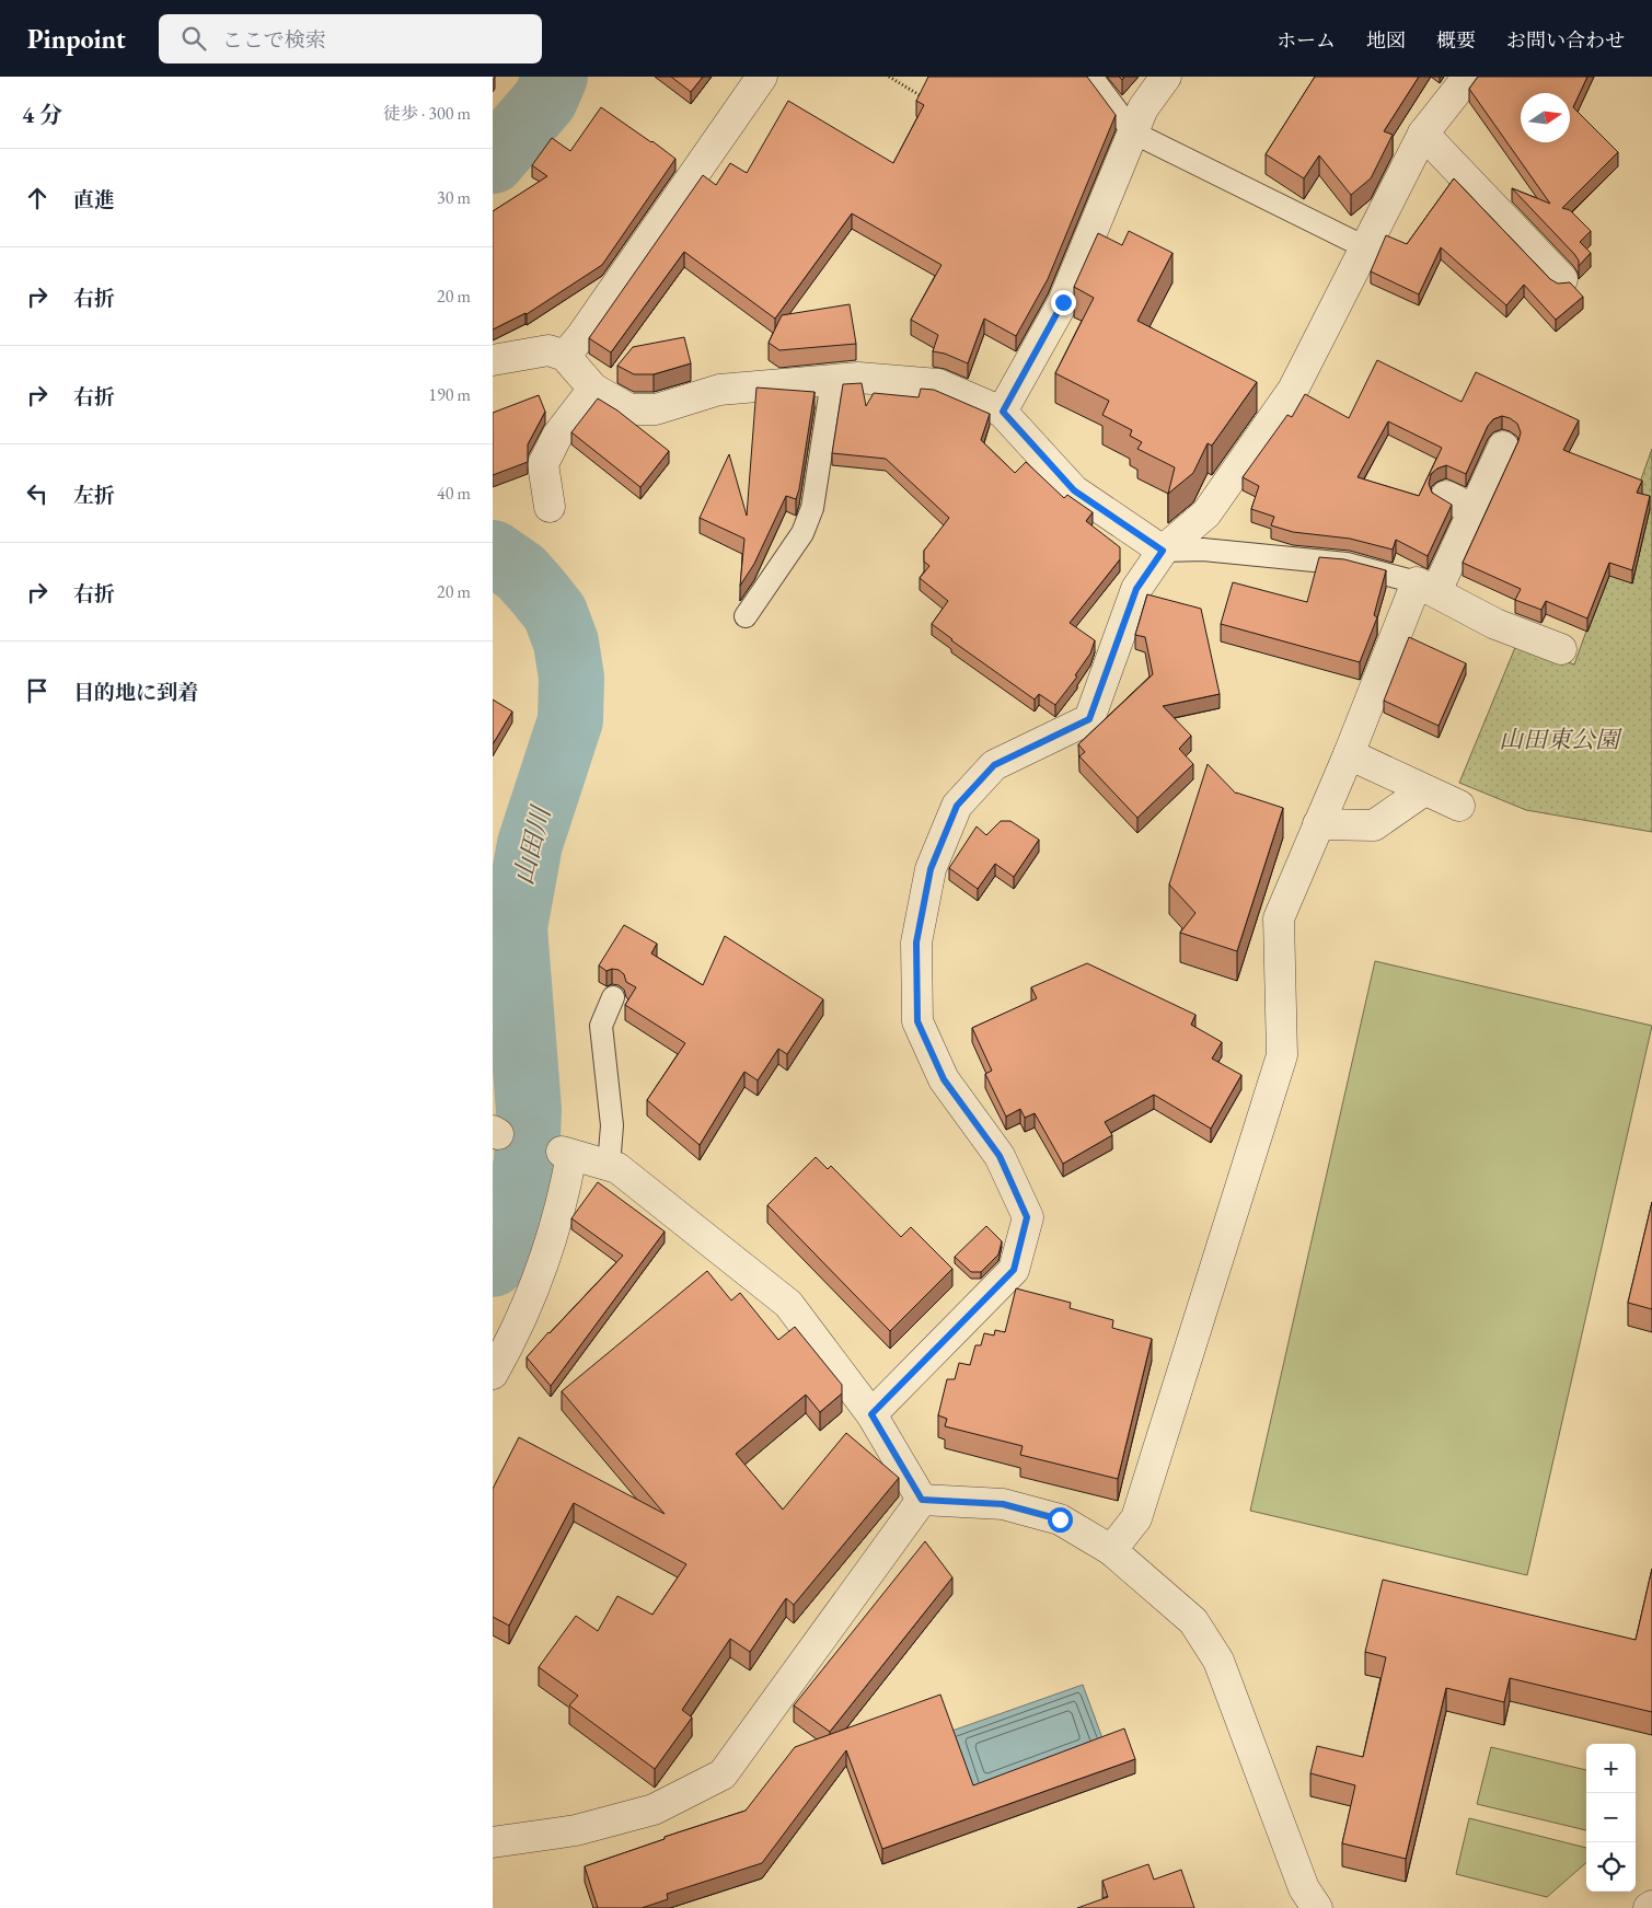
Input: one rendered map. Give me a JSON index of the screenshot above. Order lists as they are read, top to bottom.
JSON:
{
  "water": ["山田川"],
  "parks": ["山田東公園"],
  "north": "right",
  "page": {
    "header": "Pinpoint",
    "search": "ここで検索",
    "nav": [
      "ホーム",
      "地図",
      "概要",
      "お問い合わせ"
    ],
    "heading": ["4 分", "徒歩 · 300 m"],
    "list": [
      ["直進", "30 m"],
      ["右折", "20 m"],
      ["右折", "190 m"],
      ["左折", "40 m"],
      ["右折", "20 m"],
      "目的地に到着"
    ],
    "map_buttons": ["+", "−"]
  }
}
